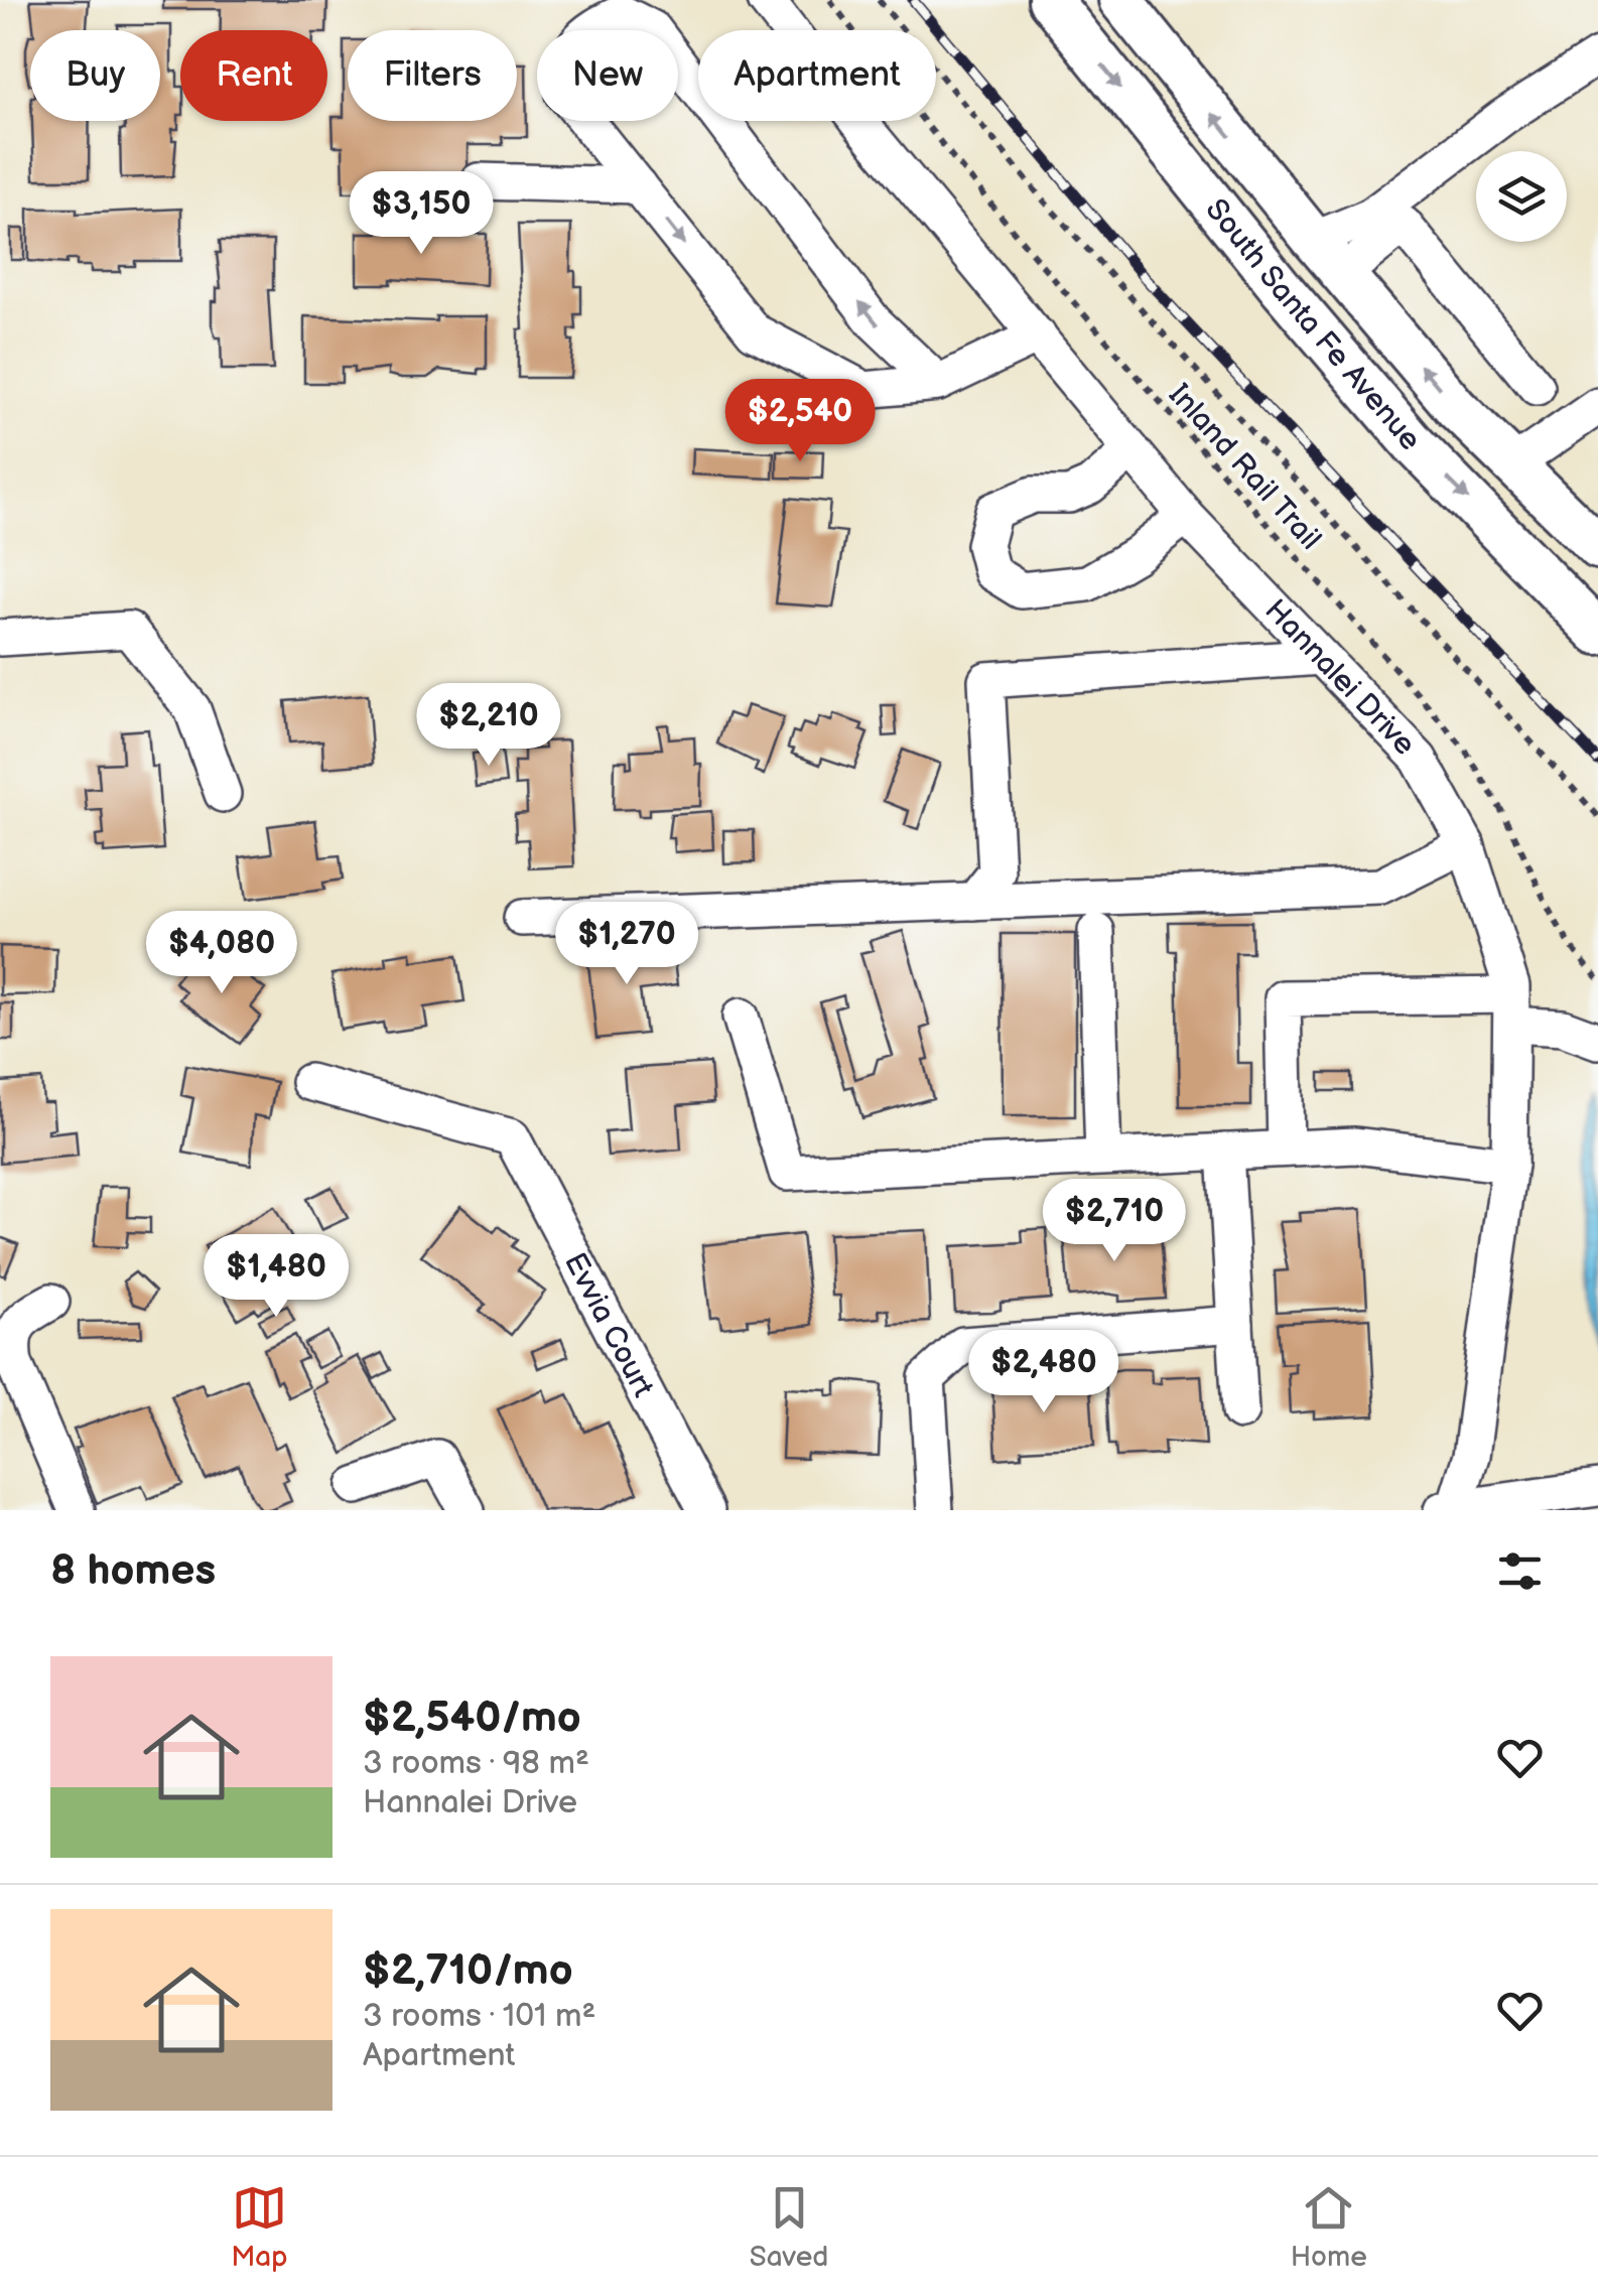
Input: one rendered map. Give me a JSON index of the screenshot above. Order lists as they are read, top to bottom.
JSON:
{
  "streets": {
    "main road": ["South Santa Fe Avenue"],
    "street": ["Hannalei Drive", "Evvia Court"],
    "path": ["Inland Rail Trail"]
  },
  "page": {
    "chip": [
      "Buy",
      "Rent",
      "Filters",
      "New",
      "Apartment"
    ],
    "price": [
      "$3,150",
      "$2,540",
      "$2,210",
      "$1,270",
      "$4,080",
      "$2,710",
      "$1,480",
      "$2,480"
    ],
    "heading": "8 homes",
    "list": [
      {
        "name": "$2,540/mo",
        "note": "3 rooms · 98 m² · Hannalei Drive"
      },
      {
        "name": "$2,710/mo",
        "note": "3 rooms · 101 m² · Apartment"
      }
    ],
    "tabs": ["Map", "Saved", "Home"]
  }
}
